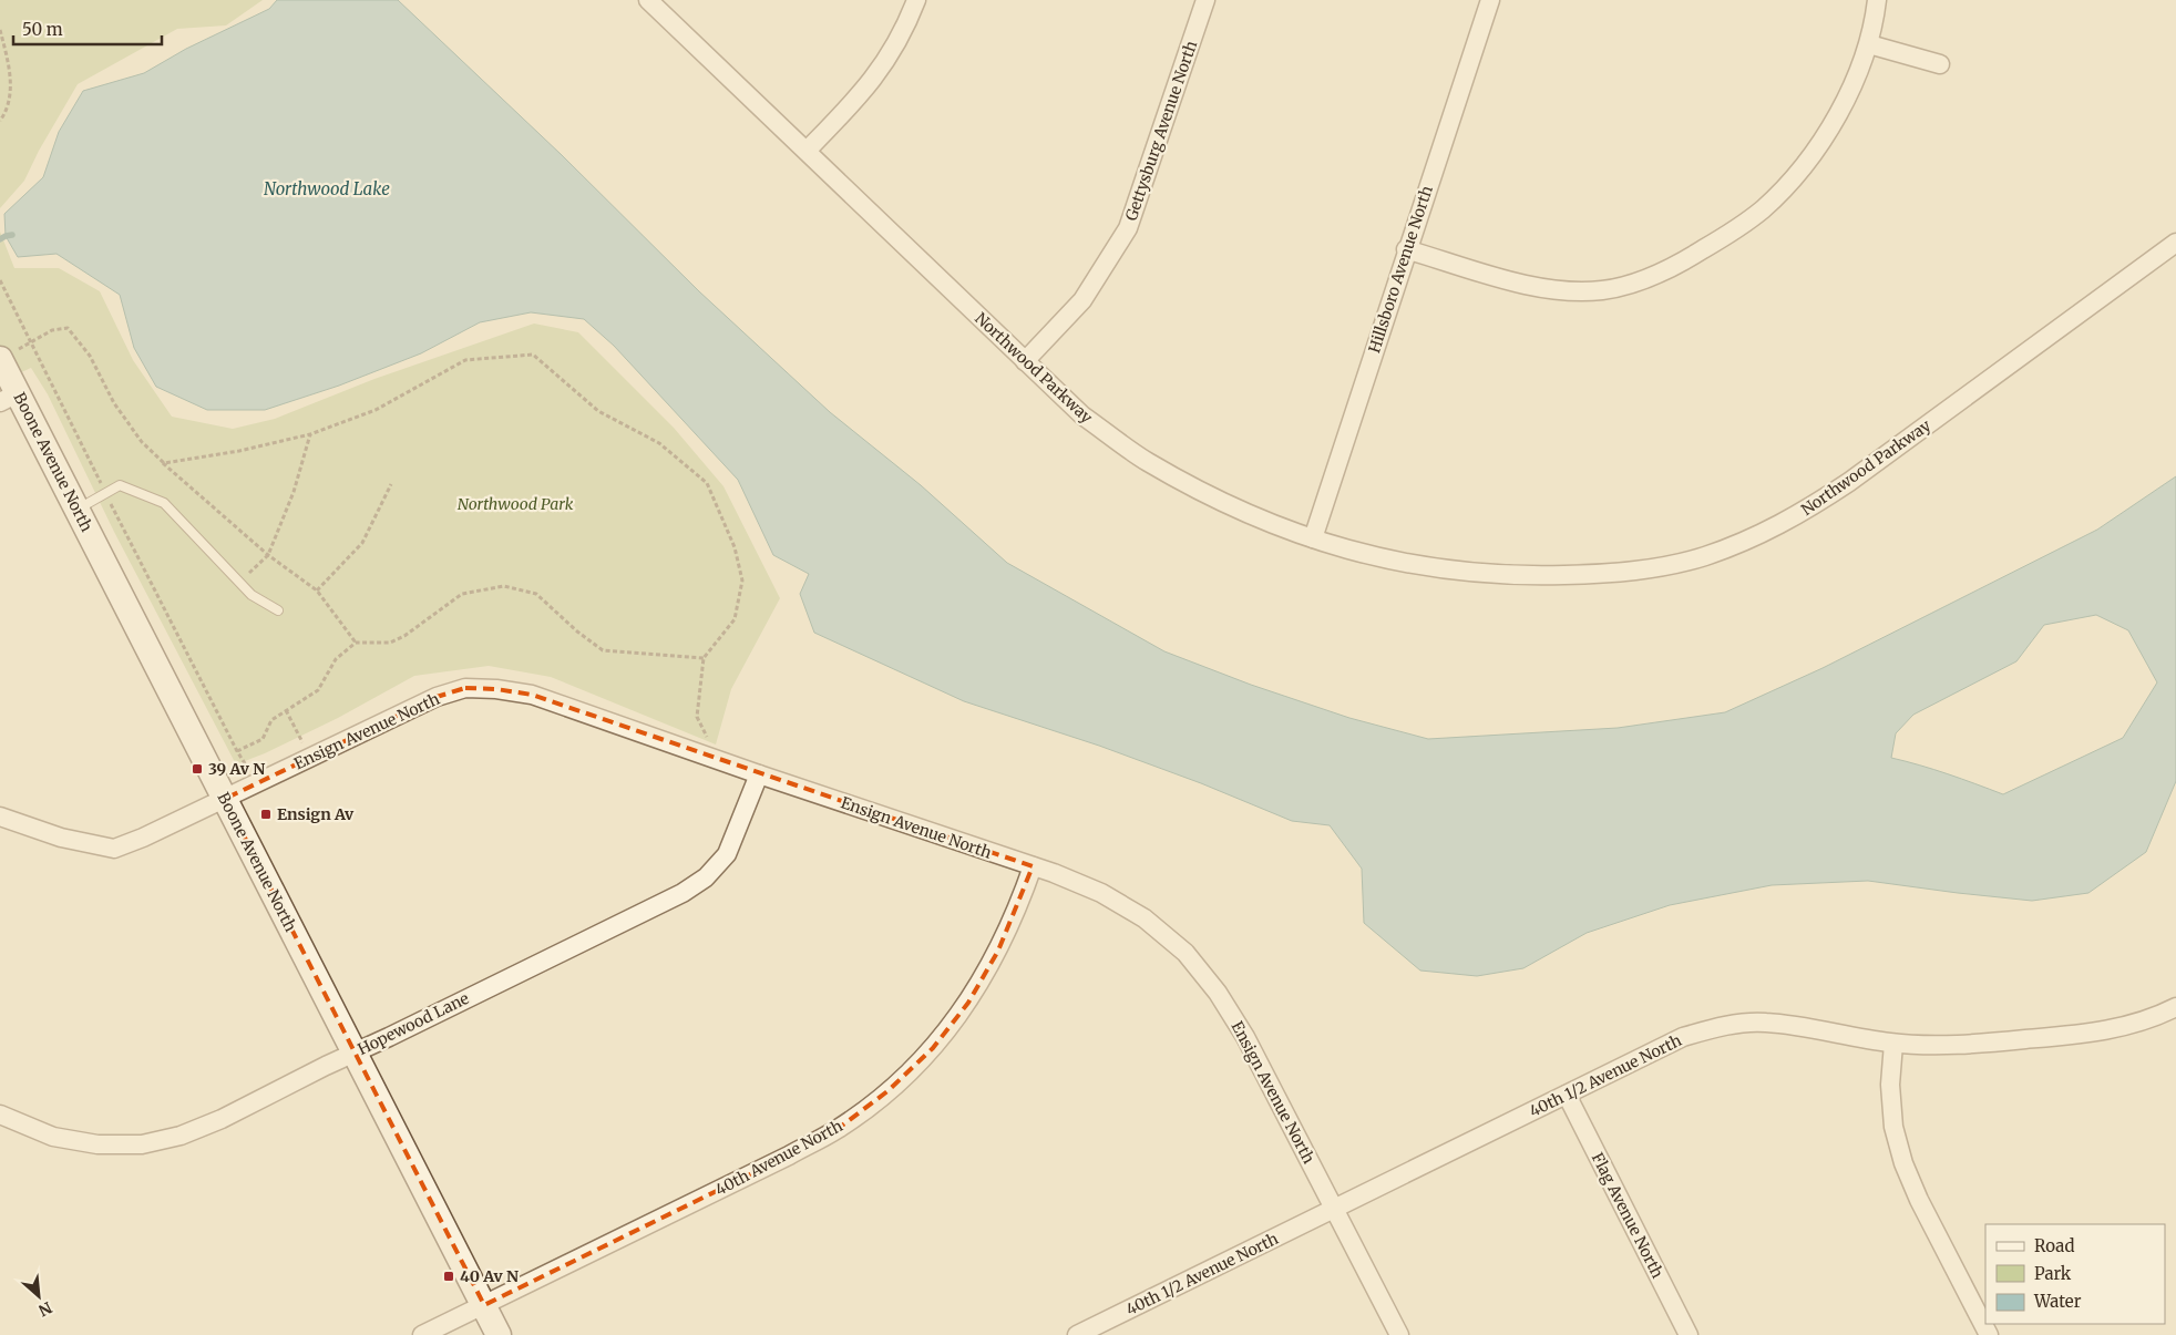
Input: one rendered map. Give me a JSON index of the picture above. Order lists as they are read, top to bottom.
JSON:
{
  "streets": {
    "street": [
      "Gettysburg Avenue North",
      "Hillsboro Avenue North",
      "Northwood Parkway",
      "Boone Avenue North",
      "Ensign Avenue North",
      "Hopewood Lane",
      "40th 1/2 Avenue North",
      "40th Avenue North",
      "Flag Avenue North"
    ]
  },
  "crossings": [
    ["Gettysburg Avenue North", "Northwood Parkway"],
    ["Hillsboro Avenue North", "Northwood Parkway"],
    ["Boone Avenue North", "Ensign Avenue North"],
    ["Boone Avenue North", "Hopewood Lane"],
    ["Boone Avenue North", "40th Avenue North"],
    ["Ensign Avenue North", "Hopewood Lane"],
    ["Ensign Avenue North", "40th 1/2 Avenue North"],
    ["Ensign Avenue North", "40th Avenue North"],
    ["40th 1/2 Avenue North", "Flag Avenue North"]
  ],
  "water": ["Northwood Lake"],
  "parks": ["Northwood Park"],
  "places": {
    "transit": ["39 Av N", "Ensign Av", "40 Av N"]
  },
  "legend": ["Road", "Park", "Water"],
  "scale_bar": "50 m",
  "north": "bottom right"
}
